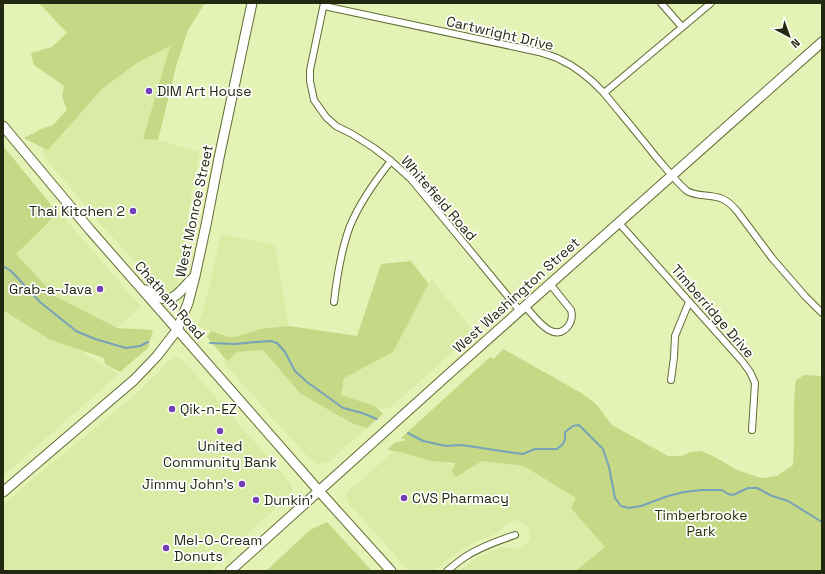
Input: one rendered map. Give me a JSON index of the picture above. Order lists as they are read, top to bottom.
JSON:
{
  "streets": {
    "street": [
      "Cartwright Drive",
      "Whitefield Road",
      "West Monroe Street",
      "West Washington Street",
      "Chatham Road",
      "Timberridge Drive"
    ]
  },
  "crossings": [
    ["Cartwright Drive", "Whitefield Road"],
    ["Cartwright Drive", "West Washington Street"],
    ["Whitefield Road", "West Washington Street"],
    ["West Monroe Street", "Chatham Road"],
    ["West Washington Street", "Chatham Road"],
    ["West Washington Street", "Timberridge Drive"]
  ],
  "parks": ["Timberbrooke Park"],
  "places": [
    "DIM Art House",
    "Thai Kitchen 2",
    "Grab-a-Java",
    "Qik-n-EZ",
    "United Community Bank",
    "Jimmy John's",
    "CVS Pharmacy",
    "Dunkin'",
    "Mel-O-Cream Donuts"
  ],
  "north": "bottom right"
}
